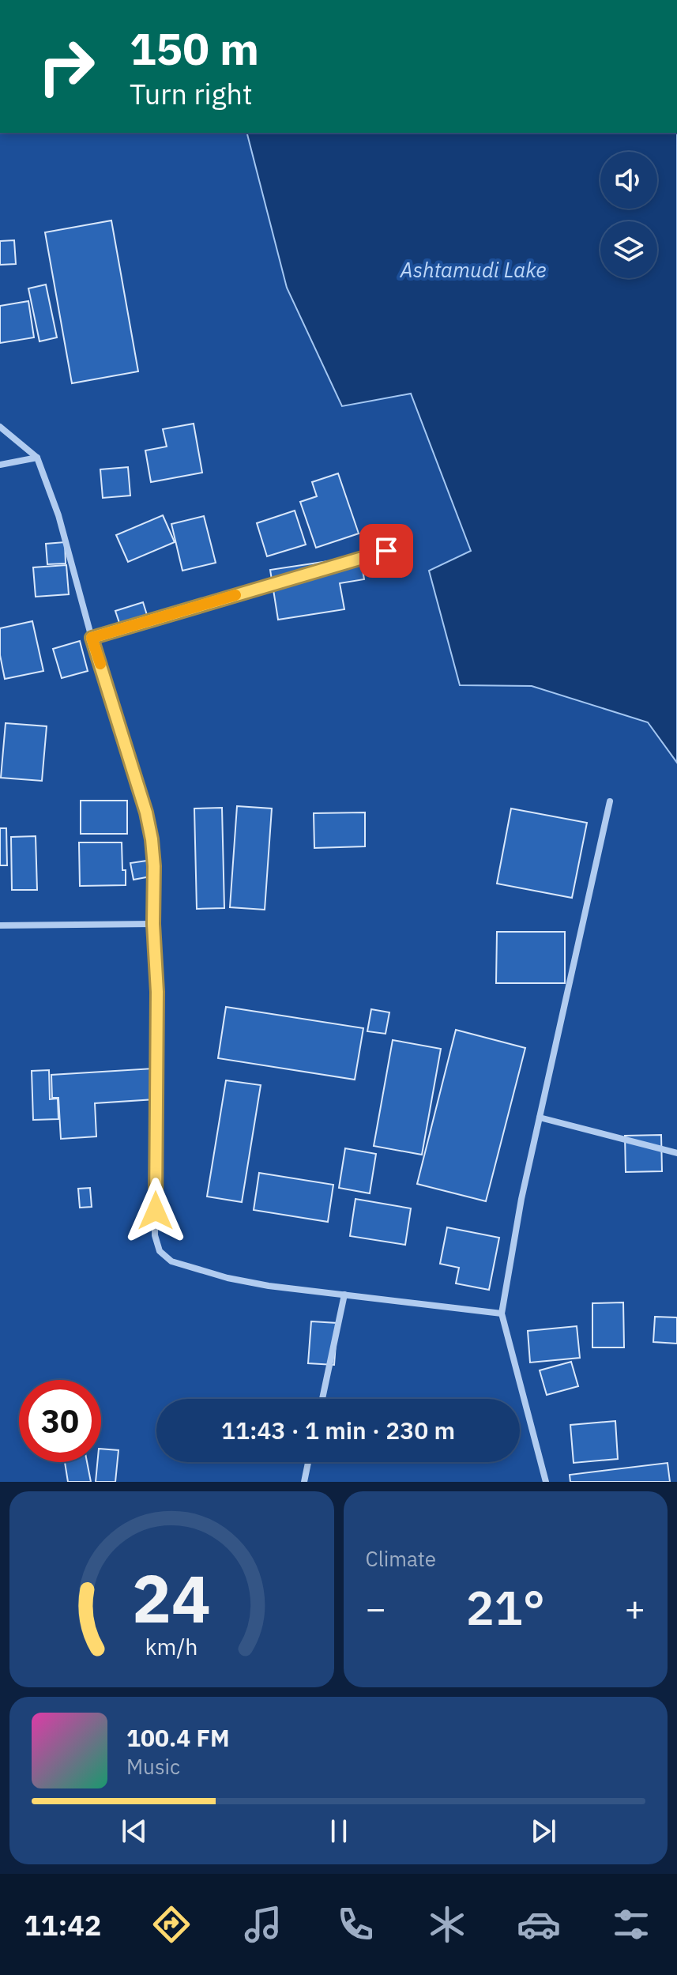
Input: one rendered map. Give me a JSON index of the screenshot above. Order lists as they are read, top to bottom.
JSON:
{
  "water": ["Ashtamudi Lake"],
  "page": {
    "turn": ["150 m", "Turn right"],
    "limit": "30",
    "trip": "11:43 · 1 min · 230 m",
    "tile": "Climate",
    "heat": ["−", "21°", "+"],
    "song": ["100.4 FM", "Music"],
    "tabs": "11:42",
    "gauge": ["24", "km/h"]
  }
}
